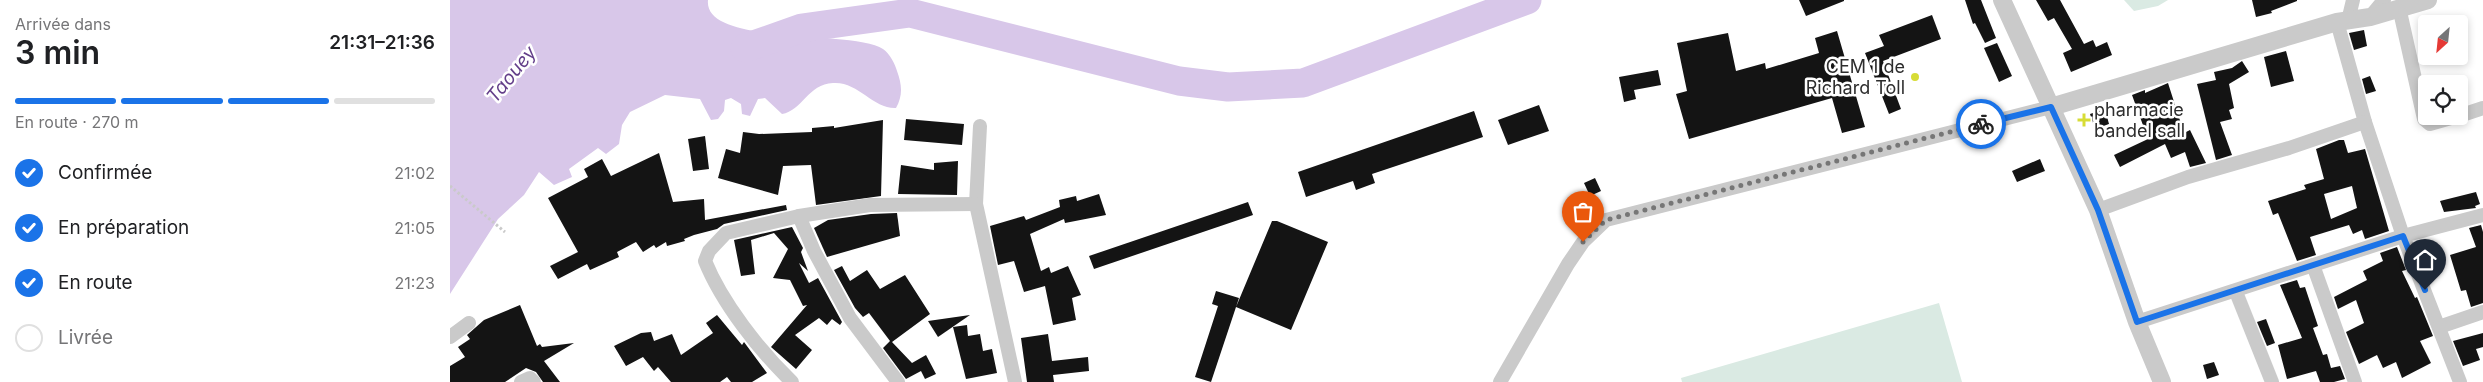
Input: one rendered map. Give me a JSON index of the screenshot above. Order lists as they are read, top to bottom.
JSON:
{
  "water": ["Taouey"],
  "places": {
    "other": ["CEM 1 de Richard Toll"],
    "health": ["pharmacie bandel sall"]
  },
  "north": "bottom left",
  "page": {
    "heading": ["3 min", "Arrivée dans", "21:31–21:36"],
    "bar": "En route · 270 m",
    "list": [
      ["Confirmée", "21:02"],
      ["En préparation", "21:05"],
      ["En route", "21:23"],
      "Livrée"
    ]
  }
}
